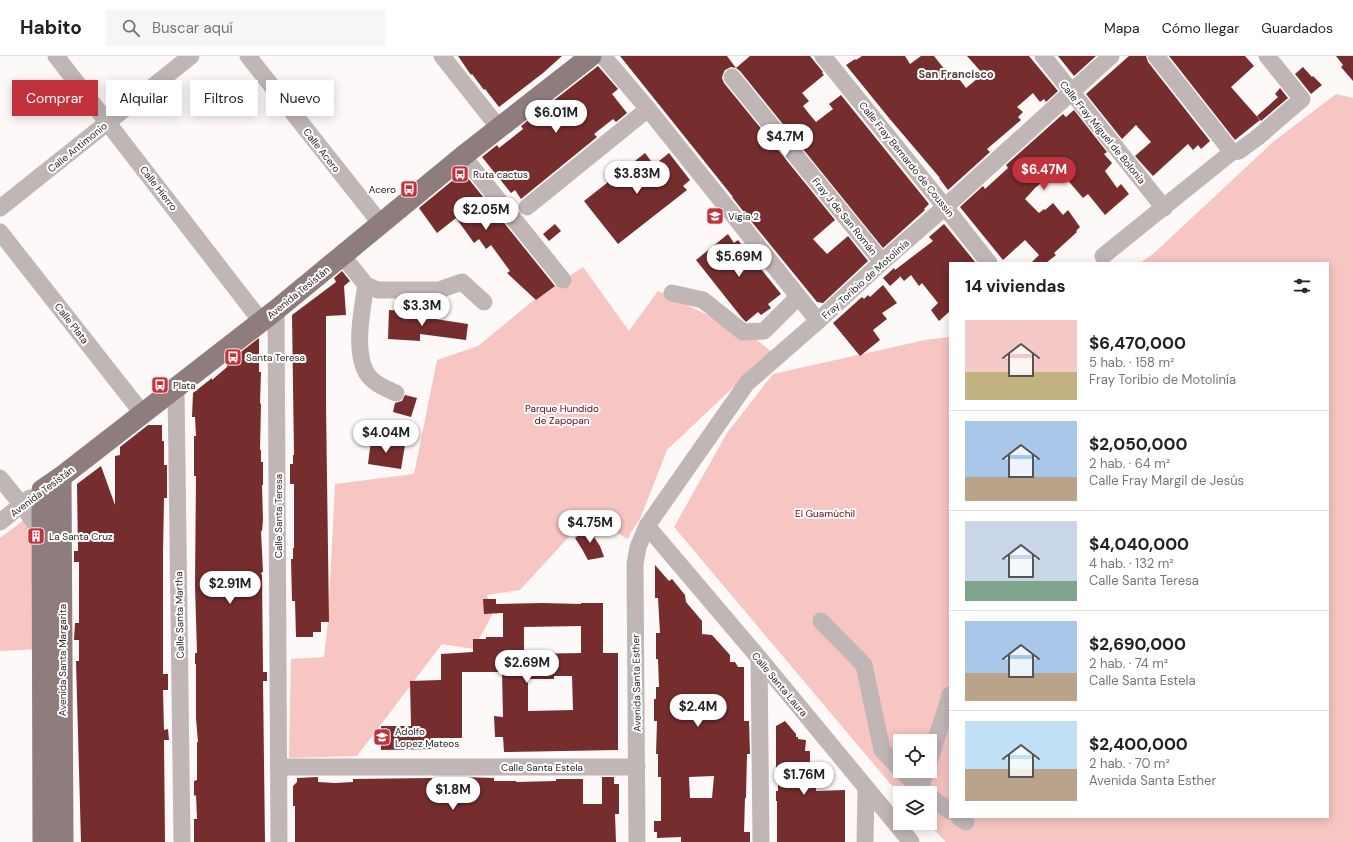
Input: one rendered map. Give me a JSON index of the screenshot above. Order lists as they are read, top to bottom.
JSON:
{
  "streets": {
    "main road": ["Avenida Tesistán", "Avenida Santa Margarita"],
    "street": [
      "Calle Fray Miguel de Bolonia",
      "Calle Antimonio",
      "Calle Acero",
      "Calle Fray Bernardo de Coussin",
      "Calle Hierro",
      "Fray J de San Román",
      "Fray Toribio de Motolinía",
      "Calle Plata",
      "Calle Santa Teresa",
      "Calle Santa Martha",
      "Avenida Santa Esther",
      "Calle Santa Laura",
      "Calle Santa Estela"
    ]
  },
  "crossings": [
    ["Calle Fray Miguel de Bolonia", "Fray Toribio de Motolinía"],
    ["Calle Antimonio", "Calle Hierro"],
    ["Calle Acero", "Avenida Tesistán"],
    ["Calle Fray Bernardo de Coussin", "Fray Toribio de Motolinía"],
    ["Calle Hierro", "Avenida Tesistán"],
    ["Calle Hierro", "Calle Santa Teresa"],
    ["Fray J de San Román", "Fray Toribio de Motolinía"],
    ["Fray Toribio de Motolinía", "Avenida Santa Esther"],
    ["Fray Toribio de Motolinía", "Calle Santa Laura"],
    ["Avenida Tesistán", "Calle Plata"],
    ["Avenida Tesistán", "Calle Santa Teresa"],
    ["Avenida Tesistán", "Calle Santa Martha"],
    ["Avenida Tesistán", "Avenida Santa Margarita"],
    ["Calle Santa Teresa", "Calle Santa Estela"],
    ["Avenida Santa Esther", "Calle Santa Laura"],
    ["Avenida Santa Esther", "Calle Santa Estela"]
  ],
  "districts": ["San Francisco"],
  "parks": ["Parque Hundido de Zapopan", "El Guamúchil"],
  "places": {
    "bus stop": [
      "Ruta cactus",
      "Acero",
      "Santa Teresa",
      "Plata"
    ],
    "school or university": ["Vigia 2", "Adolfo Lopez Mateos"],
    "building": ["La Santa Cruz"]
  },
  "page": {
    "header": "Habito",
    "search": "Buscar aquí",
    "nav": ["Mapa", "Cómo llegar", "Guardados"],
    "chip": [
      "Comprar",
      "Alquilar",
      "Filtros",
      "Nuevo"
    ],
    "price": [
      "$6.01M",
      "$4.7M",
      "$6.47M",
      "$3.83M",
      "$2.05M",
      "$5.69M",
      "$3.3M",
      "$4.04M",
      "$4.75M",
      "$2.91M",
      "$2.69M",
      "$2.4M",
      "$1.76M",
      "$1.8M"
    ],
    "heading": "14 viviendas",
    "list": [
      {
        "name": "$6,470,000",
        "note": "5 hab. · 158 m² · Fray Toribio de Motolinía"
      },
      {
        "name": "$2,050,000",
        "note": "2 hab. · 64 m² · Calle Fray Margil de Jesús"
      },
      {
        "name": "$4,040,000",
        "note": "4 hab. · 132 m² · Calle Santa Teresa"
      },
      {
        "name": "$2,690,000",
        "note": "2 hab. · 74 m² · Calle Santa Estela"
      },
      {
        "name": "$2,400,000",
        "note": "2 hab. · 70 m² · Avenida Santa Esther"
      }
    ]
  }
}
